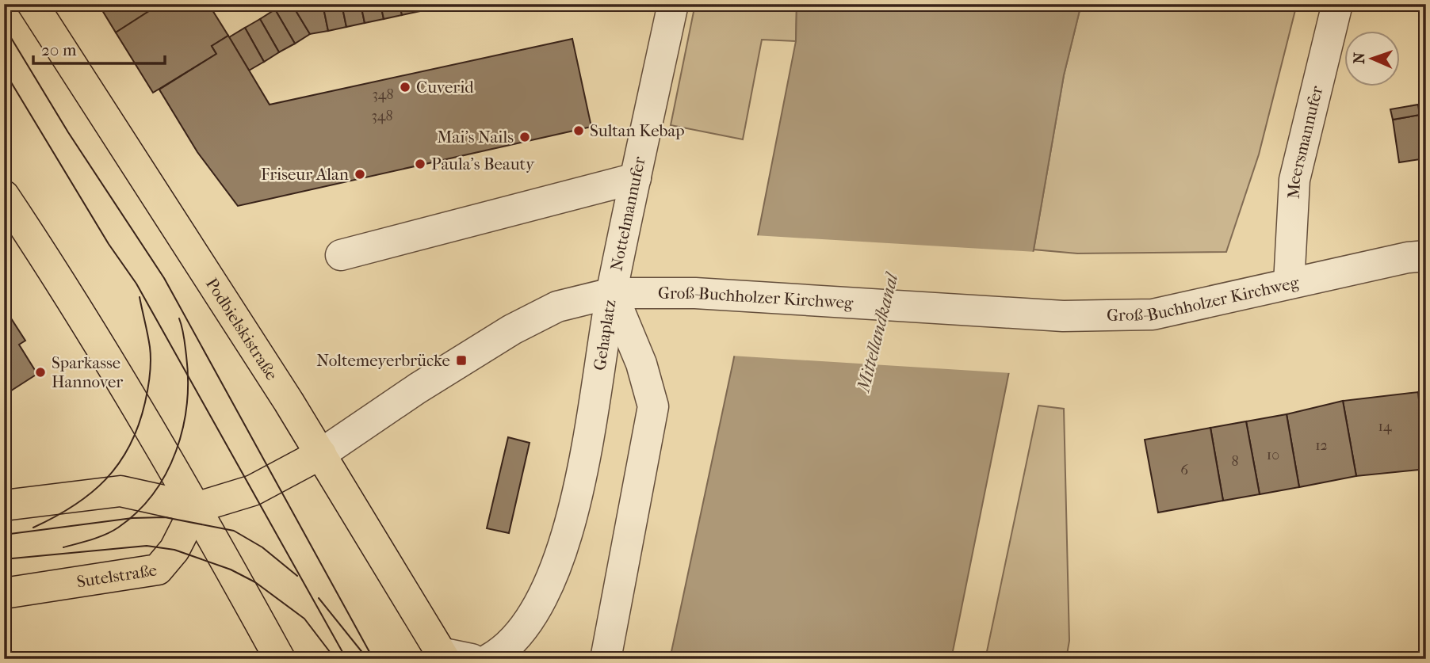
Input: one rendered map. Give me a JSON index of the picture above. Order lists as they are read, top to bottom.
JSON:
{
  "streets": {
    "main road": ["Podbielskistraße", "Sutelstraße"],
    "street": [
      "Meersmannufer",
      "Nottelmannufer",
      "Groß-Buchholzer Kirchweg",
      "Gehaplatz"
    ]
  },
  "crossings": [
    ["Meersmannufer", "Groß-Buchholzer Kirchweg"],
    ["Nottelmannufer", "Groß-Buchholzer Kirchweg"],
    ["Nottelmannufer", "Gehaplatz"],
    ["Groß-Buchholzer Kirchweg", "Podbielskistraße"],
    ["Groß-Buchholzer Kirchweg", "Gehaplatz"]
  ],
  "water": ["Mittellandkanal"],
  "places": {
    "other": [
      "Cuverid",
      "Sultan Kebap",
      "Mai's Nails",
      "Paula's Beauty",
      "Friseur Alan",
      "Sparkasse Hannover"
    ],
    "transit": ["Noltemeyerbrücke"]
  },
  "house_numbers": [
    "348",
    "348",
    "14",
    "12",
    "10",
    "8",
    "6"
  ],
  "scale_bar": "20 m",
  "north": "left"
}
